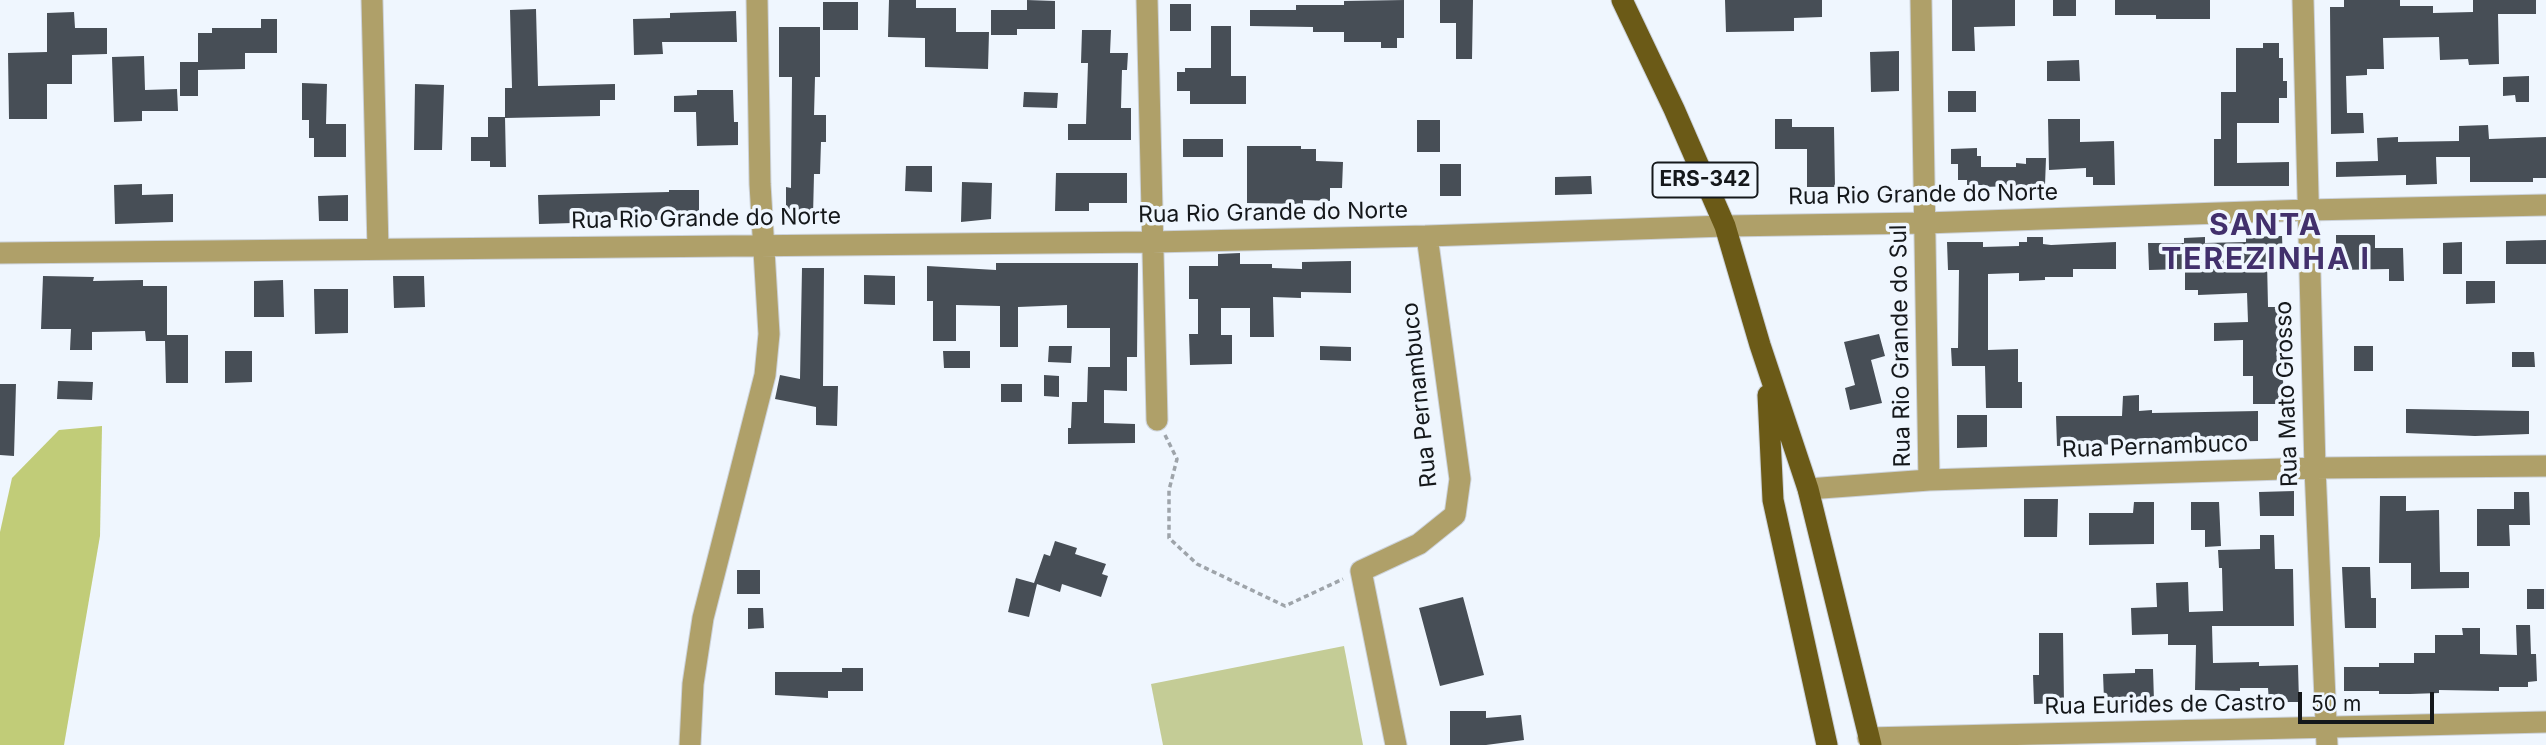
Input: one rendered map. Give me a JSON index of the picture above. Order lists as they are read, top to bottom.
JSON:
{
  "streets": {
    "main road": ["ERS-342"],
    "street": [
      "Rua Rio Grande do Norte",
      "Rua Rio Grande do Sul",
      "Rua Mato Grosso",
      "Rua Pernambuco",
      "Rua Eurides de Castro"
    ]
  },
  "crossings": [
    ["ERS-342", "Rua Rio Grande do Norte"],
    ["ERS-342", "Rua Pernambuco"],
    ["ERS-342", "Rua Eurides de Castro"],
    ["Rua Rio Grande do Norte", "Rua Rio Grande do Sul"],
    ["Rua Rio Grande do Norte", "Rua Mato Grosso"],
    ["Rua Rio Grande do Norte", "Rua Pernambuco"],
    ["Rua Rio Grande do Sul", "Rua Pernambuco"],
    ["Rua Mato Grosso", "Rua Pernambuco"],
    ["Rua Mato Grosso", "Rua Eurides de Castro"]
  ],
  "districts": ["SANTA TEREZINHA I"],
  "scale_bar": "50 m"
}
